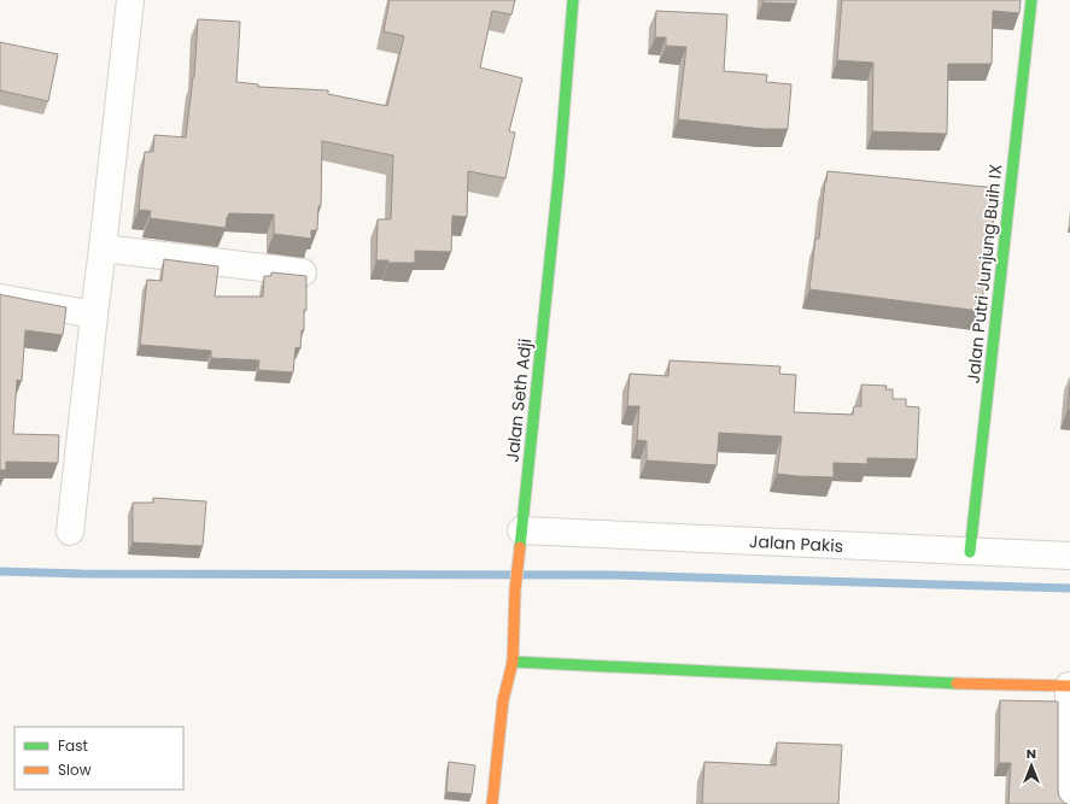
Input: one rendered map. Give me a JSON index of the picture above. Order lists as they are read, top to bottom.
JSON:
{
  "streets": {
    "street": ["Jalan Putri Junjung Buih IX", "Jalan Seth Adji", "Jalan Pakis"]
  },
  "crossings": [
    ["Jalan Putri Junjung Buih IX", "Jalan Pakis"],
    ["Jalan Seth Adji", "Jalan Pakis"]
  ],
  "legend": ["Fast", "Slow"],
  "north": "top"
}
